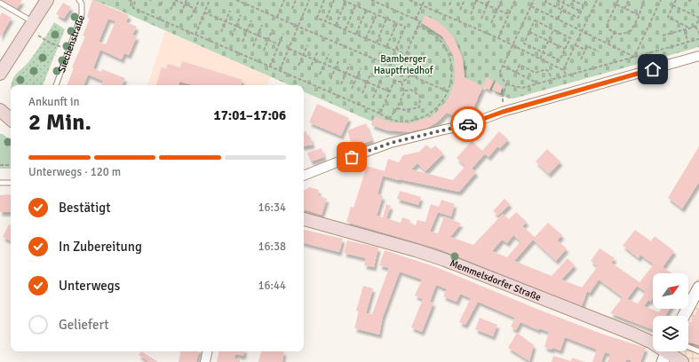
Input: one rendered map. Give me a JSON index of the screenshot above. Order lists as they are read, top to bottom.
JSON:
{
  "streets": {
    "main road": ["Memmelsdorfer Straße"],
    "lane": ["Siechenstraße"]
  },
  "parks": ["Bamberger Hauptfriedhof"],
  "north": "top right",
  "page": {
    "heading": ["2 Min.", "Ankunft in", "17:01–17:06"],
    "bar": "Unterwegs · 120 m",
    "list": [
      ["Bestätigt", "16:34"],
      ["In Zubereitung", "16:38"],
      ["Unterwegs", "16:44"],
      "Geliefert"
    ]
  }
}
